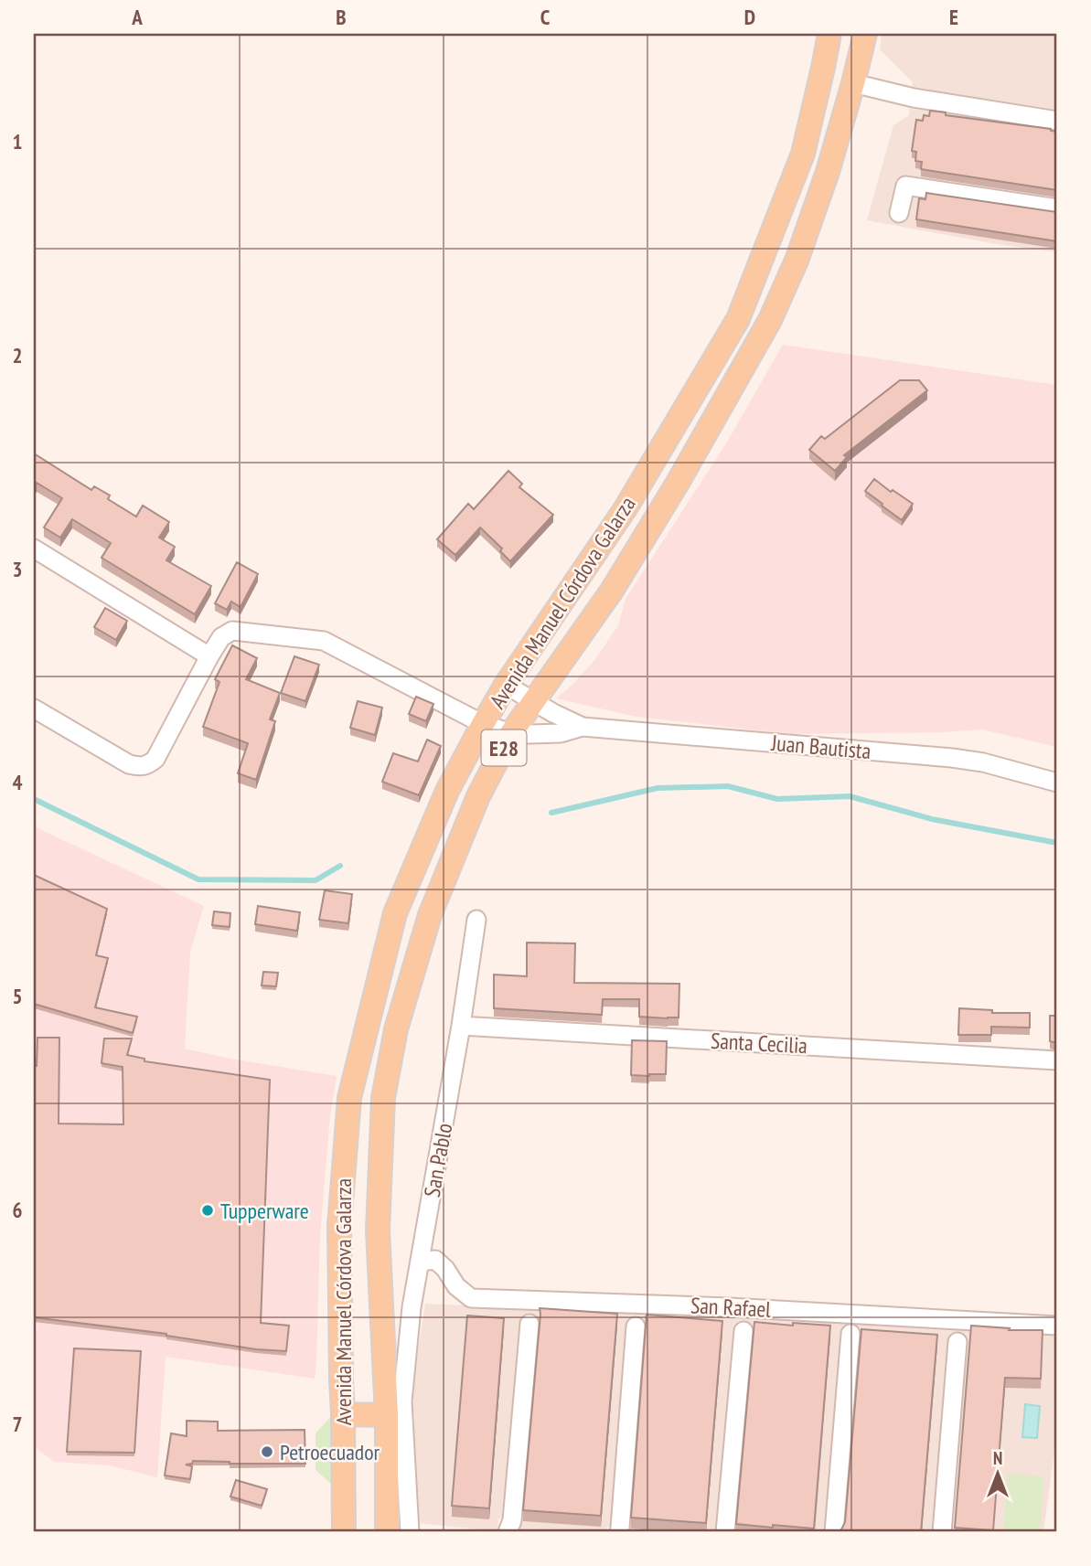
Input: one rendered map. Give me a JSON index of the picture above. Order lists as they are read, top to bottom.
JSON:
{
  "streets": {
    "main road": ["Avenida Manuel Córdova Galarza", "E28"],
    "street": [
      "Juan Bautista",
      "Santa Cecilia",
      "San Pablo",
      "San Rafael"
    ]
  },
  "crossings": [
    ["Avenida Manuel Córdova Galarza", "Juan Bautista"],
    ["Avenida Manuel Córdova Galarza", "San Pablo"],
    ["Santa Cecilia", "San Pablo"],
    ["San Pablo", "San Rafael"]
  ],
  "places": ["Tupperware", "Petroecuador"],
  "north": "top",
  "grid": {
    "columns": [
      "A",
      "B",
      "C",
      "D",
      "E"
    ],
    "rows": [
      "1",
      "2",
      "3",
      "4",
      "5",
      "6",
      "7"
    ]
  }
}
